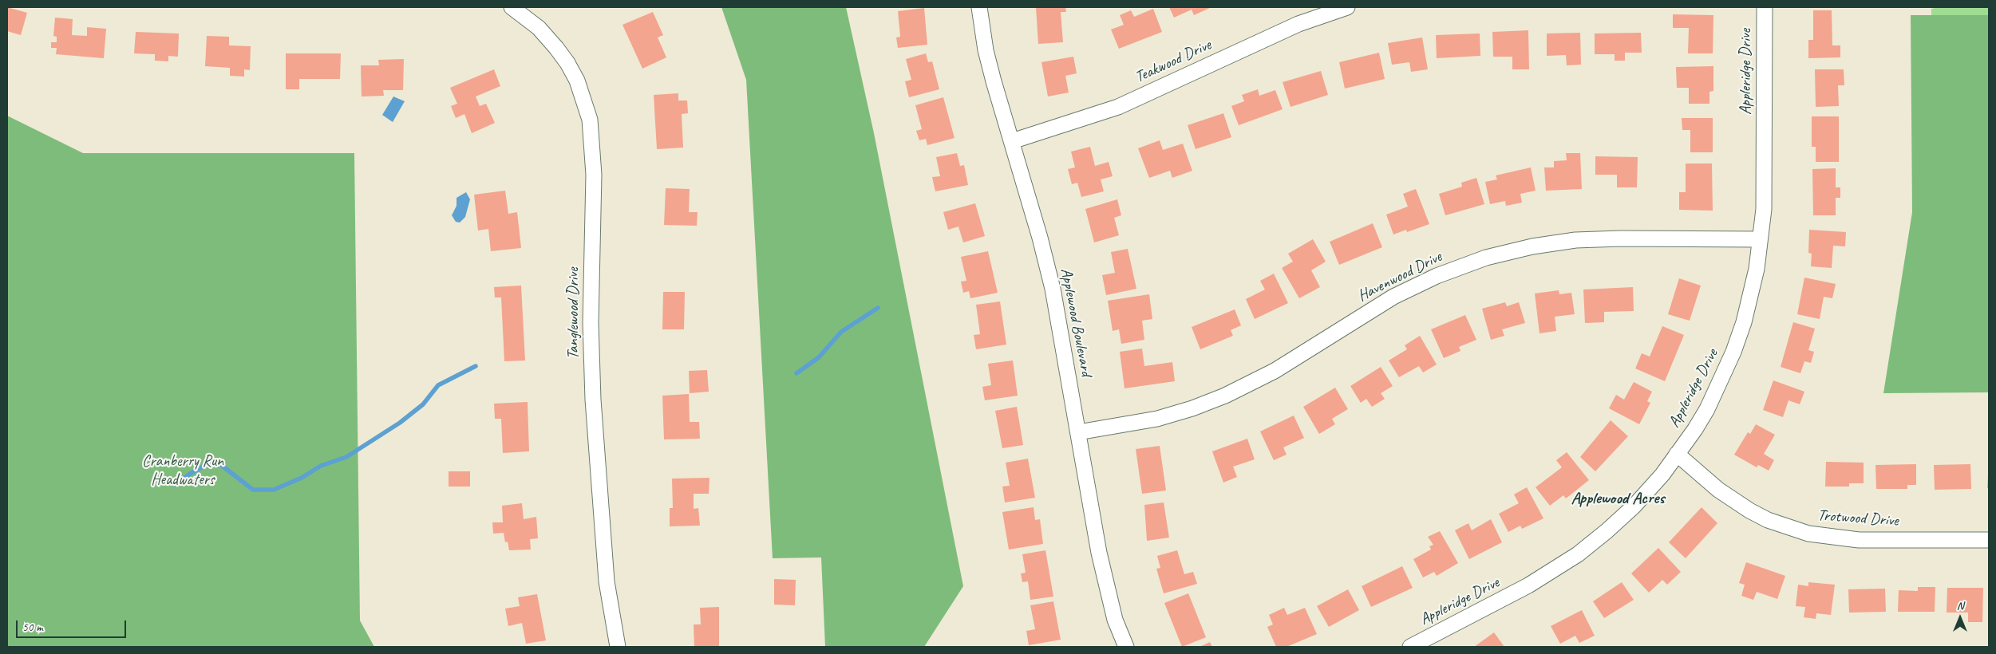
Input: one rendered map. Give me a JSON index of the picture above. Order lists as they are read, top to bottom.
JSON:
{
  "streets": {
    "street": [
      "Teakwood Drive",
      "Appleridge Drive",
      "Havenwood Drive",
      "Tanglewood Drive",
      "Applewood Boulevard",
      "Trotwood Drive"
    ]
  },
  "crossings": [
    ["Teakwood Drive", "Applewood Boulevard"],
    ["Appleridge Drive", "Havenwood Drive"],
    ["Appleridge Drive", "Trotwood Drive"],
    ["Havenwood Drive", "Applewood Boulevard"]
  ],
  "districts": ["Applewood Acres"],
  "parks": ["Cranberry Run Headwaters"],
  "scale_bar": "50 m",
  "north": "top"
}
